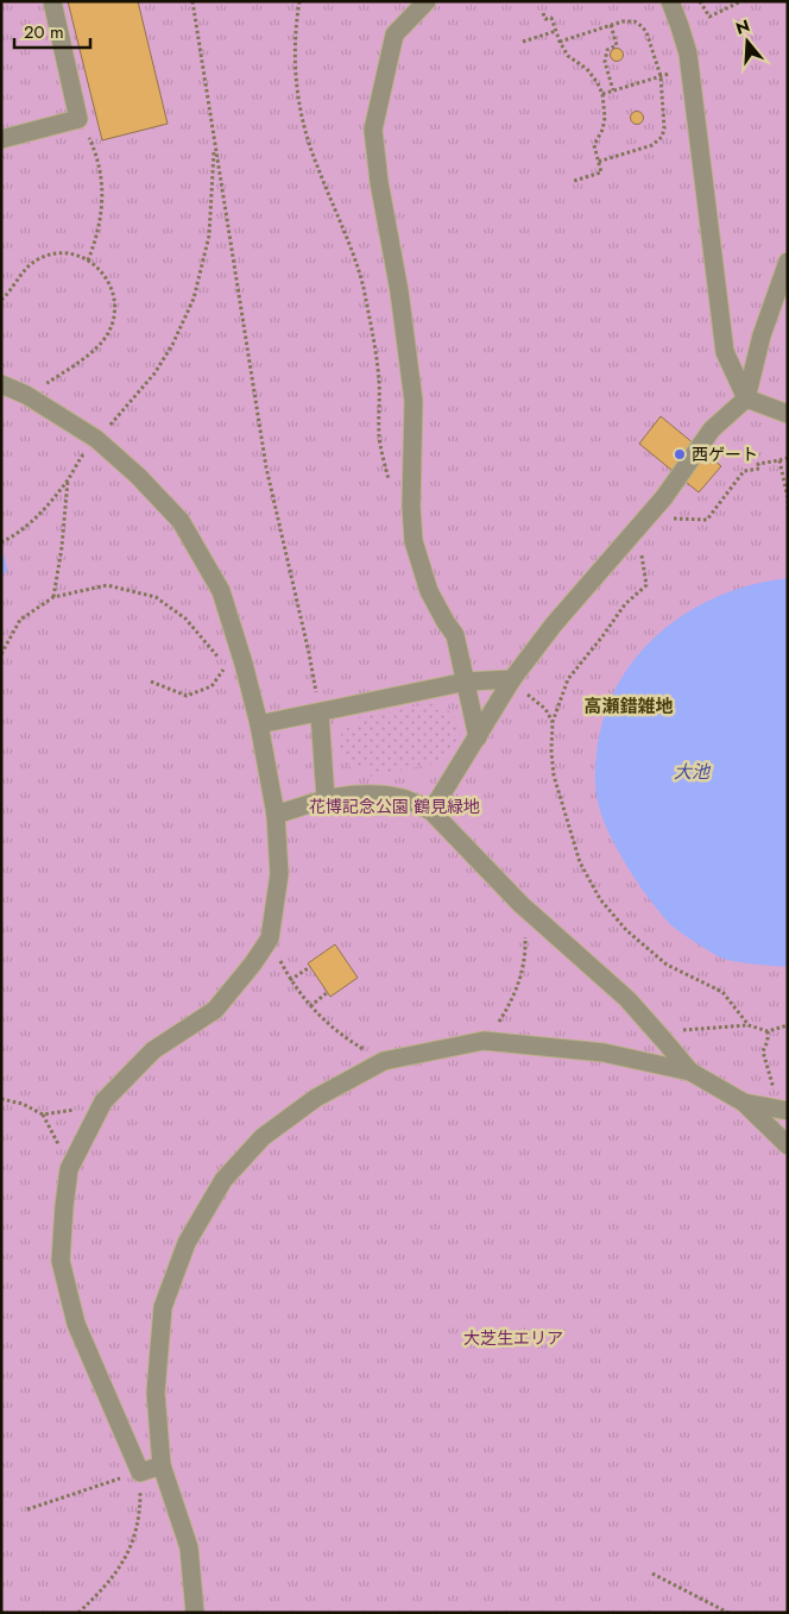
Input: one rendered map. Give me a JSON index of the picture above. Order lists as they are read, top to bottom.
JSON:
{
  "districts": ["高瀬錯雑地"],
  "water": ["大池"],
  "parks": ["花博記念公園 鶴見緑地", "大芝生エリア"],
  "places": ["西ゲート"],
  "scale_bar": "20 m",
  "north": "top"
}
